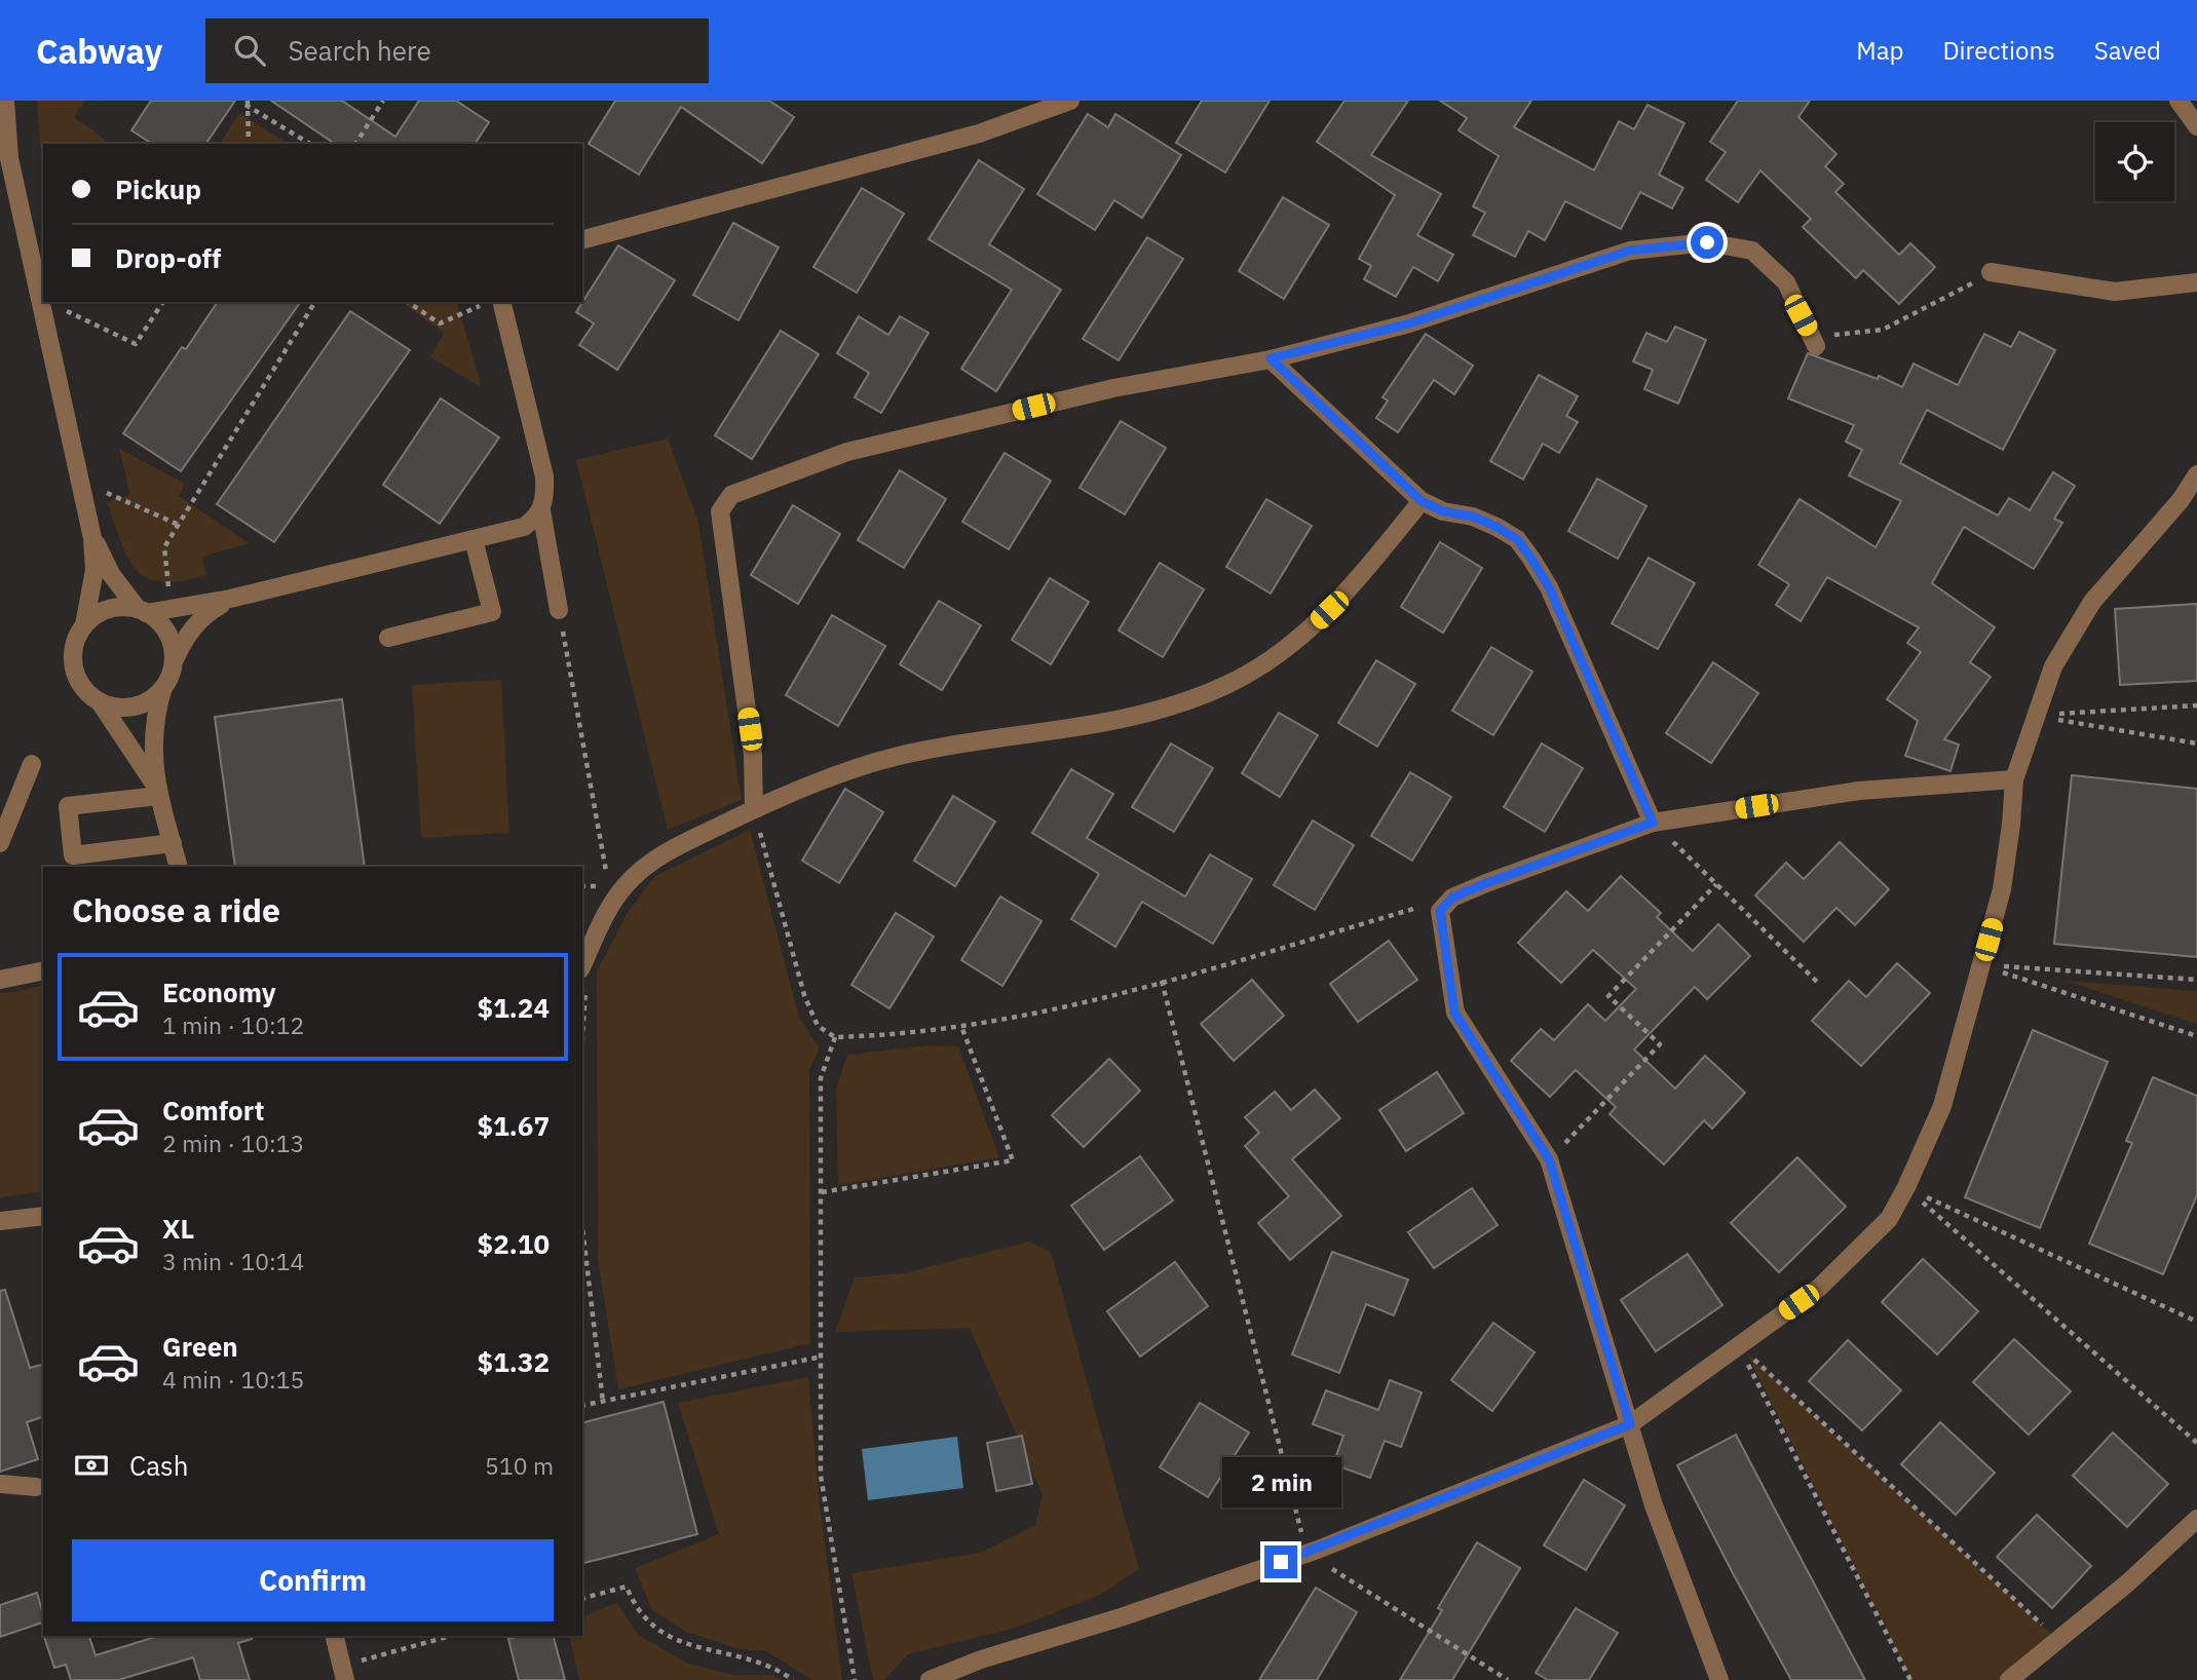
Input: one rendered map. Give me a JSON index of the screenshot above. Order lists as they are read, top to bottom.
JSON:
{
  "page": {
    "header": "Cabway",
    "search": "Search here",
    "nav": ["Map", "Directions", "Saved"],
    "banner": ["Pickup", "Drop-off"],
    "heading": "Choose a ride",
    "list": [
      {
        "name": "Economy",
        "note": "1 min · 10:12",
        "value": "$1.24"
      },
      {
        "name": "Comfort",
        "note": "2 min · 10:13",
        "value": "$1.67"
      },
      {
        "name": "XL",
        "note": "3 min · 10:14",
        "value": "$2.10"
      },
      {
        "name": "Green",
        "note": "4 min · 10:15",
        "value": "$1.32"
      }
    ],
    "pay": ["Cash", "510 m"],
    "bubble": "2 min",
    "buttons": "Confirm"
  }
}
